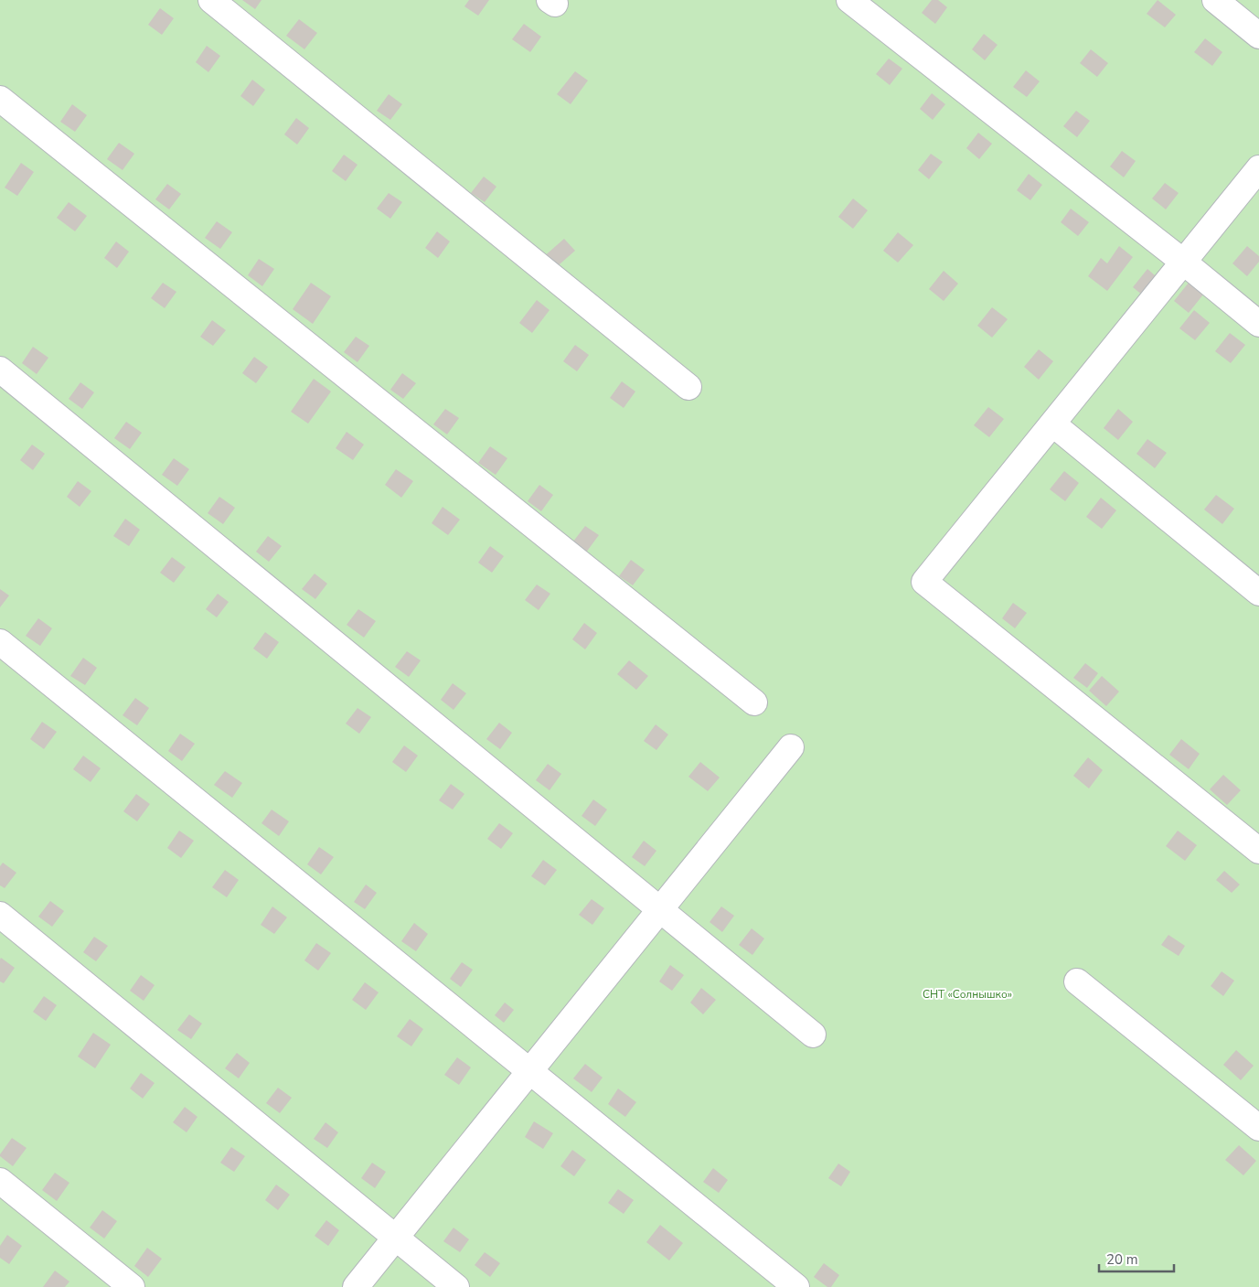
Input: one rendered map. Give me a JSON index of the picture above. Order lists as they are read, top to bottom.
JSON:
{
  "parks": ["СНТ «Солнышко»"],
  "scale_bar": "20 m"
}
